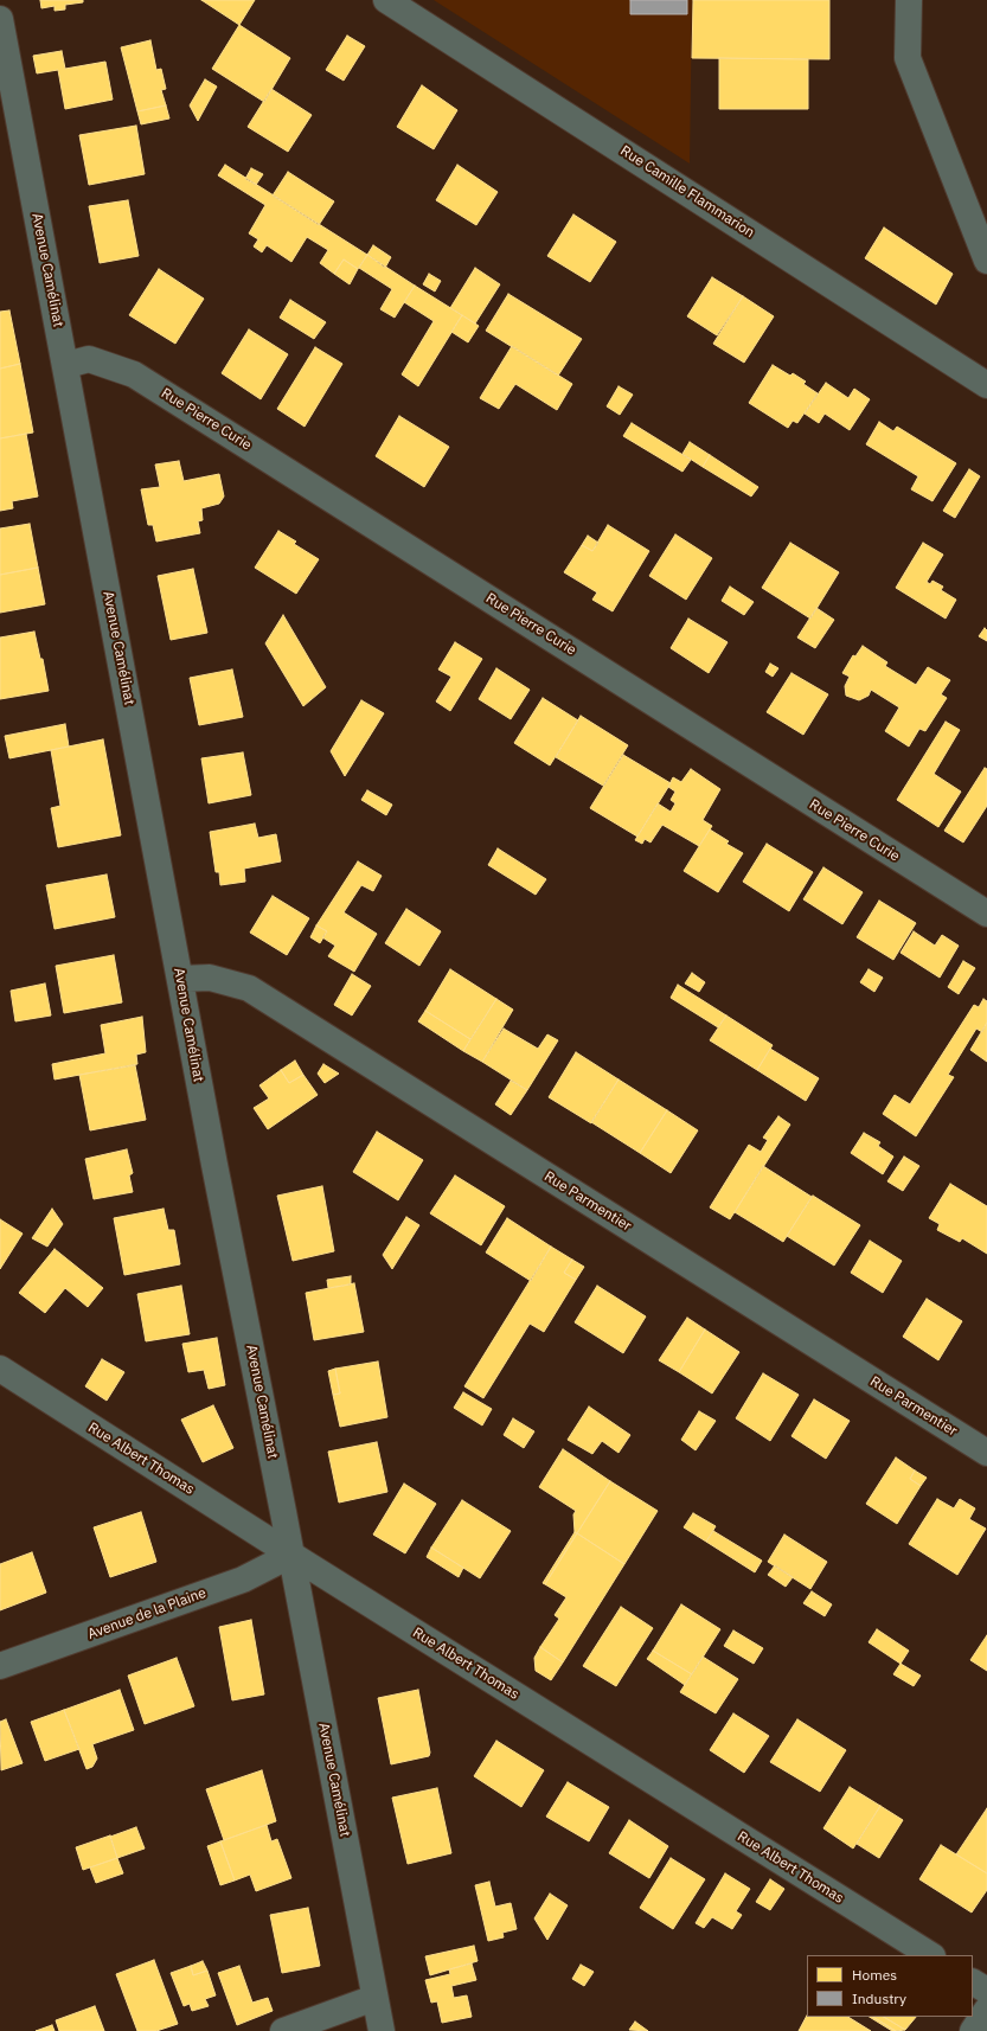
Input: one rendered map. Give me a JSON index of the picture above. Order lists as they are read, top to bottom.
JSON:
{
  "streets": {
    "street": [
      "Rue Camille Flammarion",
      "Avenue Camélinat",
      "Rue Pierre Curie",
      "Rue Parmentier",
      "Rue Albert Thomas",
      "Avenue de la Plaine"
    ]
  },
  "crossings": [
    ["Avenue Camélinat", "Rue Pierre Curie"],
    ["Avenue Camélinat", "Rue Parmentier"],
    ["Avenue Camélinat", "Rue Albert Thomas"],
    ["Avenue Camélinat", "Avenue de la Plaine"],
    ["Rue Albert Thomas", "Avenue de la Plaine"]
  ],
  "legend": ["Homes", "Industry"]
}
